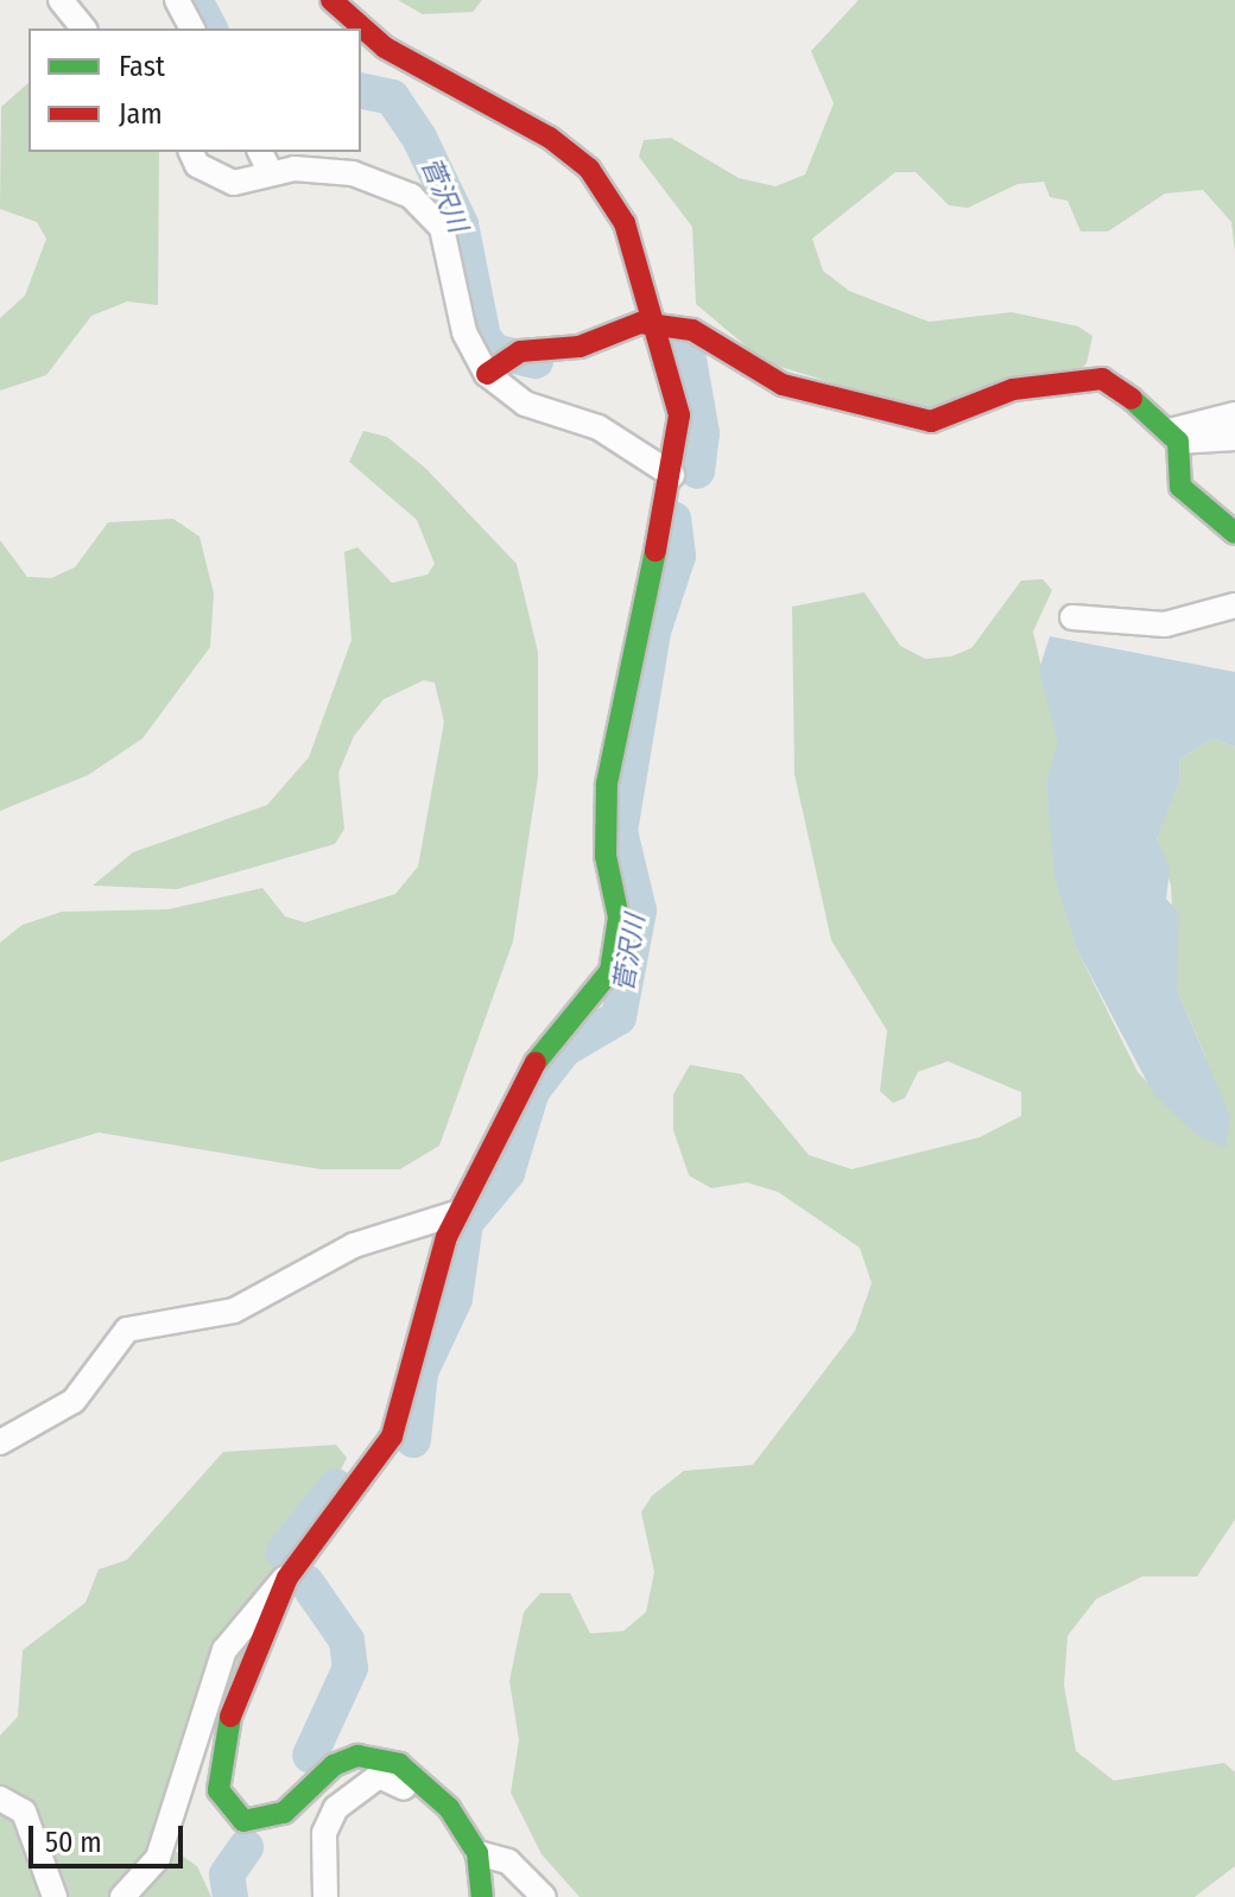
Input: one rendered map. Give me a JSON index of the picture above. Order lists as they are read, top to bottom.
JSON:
{
  "water": ["菅沢川"],
  "legend": ["Fast", "Jam"],
  "scale_bar": "50 m"
}
